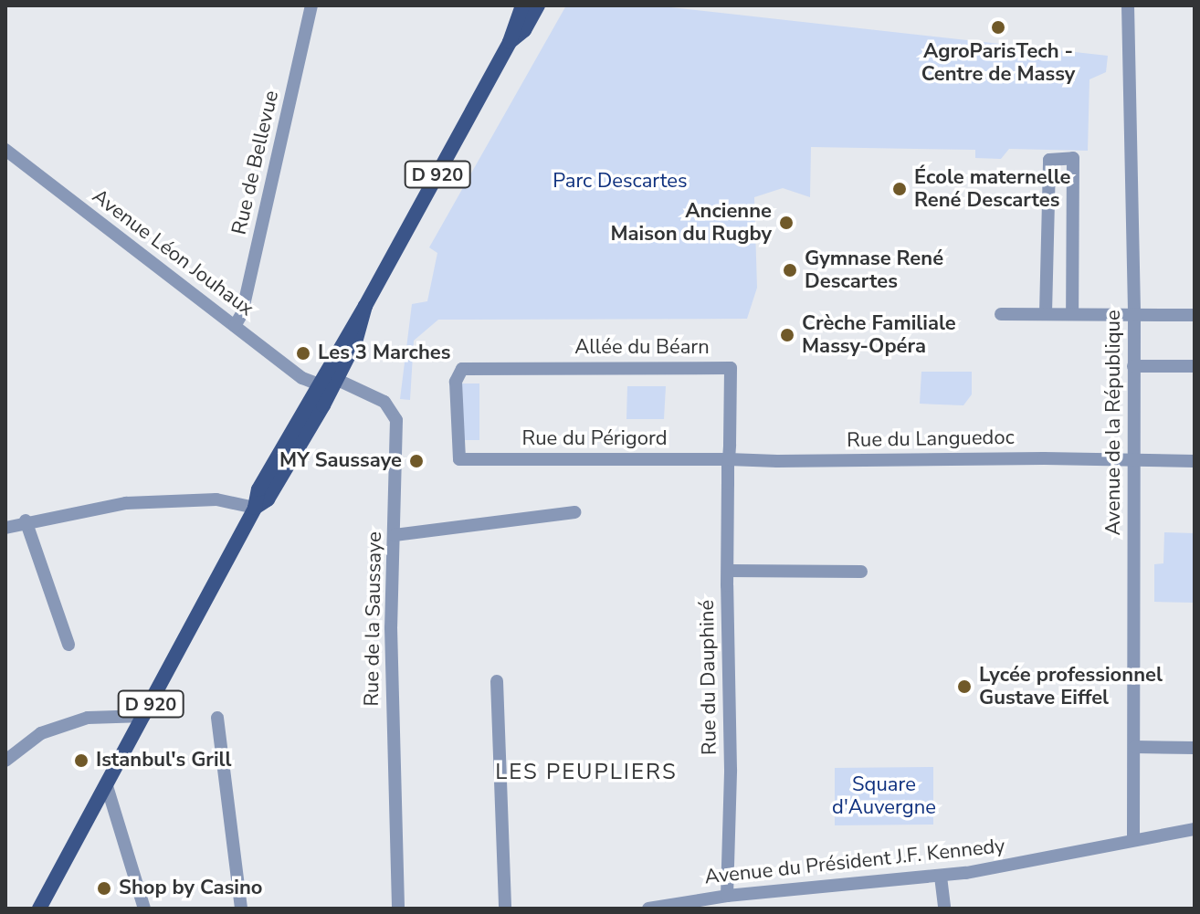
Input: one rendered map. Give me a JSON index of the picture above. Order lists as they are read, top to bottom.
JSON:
{
  "streets": {
    "main road": ["D 920"],
    "street": [
      "Rue de Bellevue",
      "Avenue Léon Jouhaux",
      "Allée du Béarn",
      "Avenue de la République",
      "Rue du Périgord",
      "Rue du Languedoc",
      "Rue de la Saussaye",
      "Rue du Dauphiné",
      "Avenue du Président J.F. Kennedy"
    ]
  },
  "crossings": [
    ["Rue de Bellevue", "Avenue Léon Jouhaux"],
    ["D 920", "Avenue Léon Jouhaux"],
    ["D 920", "Rue de la Saussaye"],
    ["Avenue Léon Jouhaux", "Rue de la Saussaye"],
    ["Allée du Béarn", "Rue du Périgord"],
    ["Allée du Béarn", "Rue du Languedoc"],
    ["Allée du Béarn", "Rue du Dauphiné"],
    ["Avenue de la République", "Rue du Languedoc"],
    ["Avenue de la République", "Avenue du Président J.F. Kennedy"],
    ["Rue du Périgord", "Rue du Languedoc"],
    ["Rue du Périgord", "Rue du Dauphiné"],
    ["Rue du Languedoc", "Rue du Dauphiné"],
    ["Rue du Dauphiné", "Avenue du Président J.F. Kennedy"]
  ],
  "districts": ["LES PEUPLIERS"],
  "parks": ["Parc Descartes", "Square d'Auvergne"],
  "places": [
    "AgroParisTech - Centre de Massy",
    "École maternelle René Descartes",
    "Ancienne Maison du Rugby",
    "Gymnase René Descartes",
    "Crèche Familiale Massy-Opéra",
    "Les 3 Marches",
    "MY Saussaye",
    "Lycée professionnel Gustave Eiffel",
    "Istanbul's Grill",
    "Shop by Casino"
  ]
}
